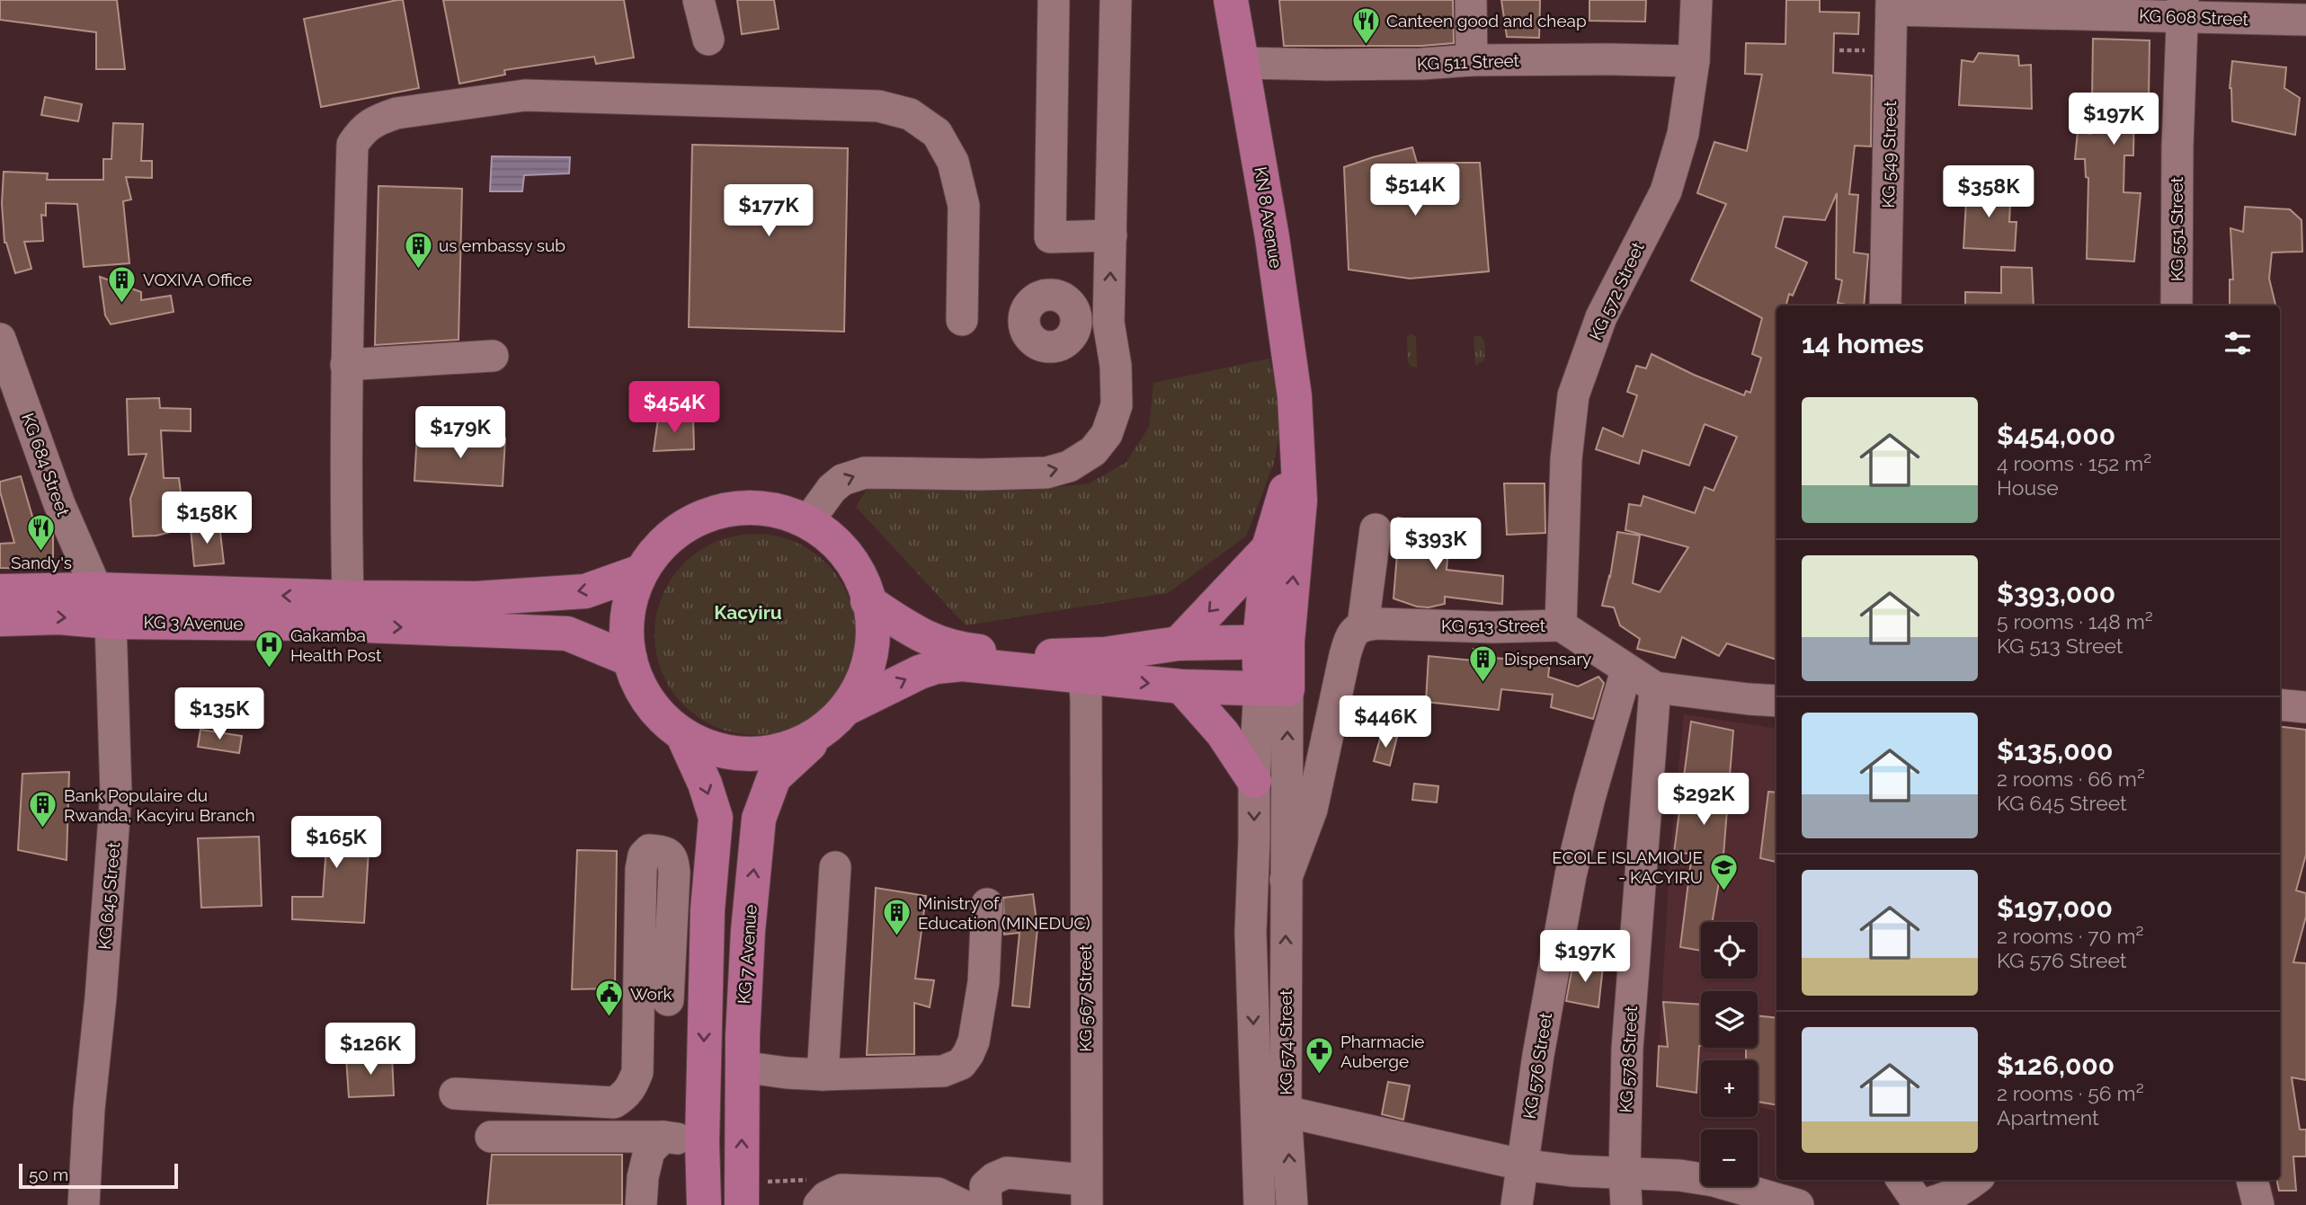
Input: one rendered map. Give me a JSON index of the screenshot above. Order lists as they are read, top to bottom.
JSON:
{
  "streets": {
    "main road": ["KN 8 Avenue", "KG 3 Avenue", "KG 7 Avenue"],
    "street": [
      "KG 608 Street",
      "KG 511 Street",
      "KG 549 Street",
      "KG 551 Street",
      "KG 572 Street",
      "KG 684 Street",
      "KG 513 Street",
      "KG 645 Street",
      "KG 567 Street",
      "KG 574 Street",
      "KG 578 Street",
      "KG 576 Street"
    ]
  },
  "crossings": [
    ["KG 608 Street", "KG 549 Street"],
    ["KG 608 Street", "KG 551 Street"],
    ["KG 511 Street", "KN 8 Avenue"],
    ["KG 511 Street", "KG 572 Street"],
    ["KG 572 Street", "KG 513 Street"],
    ["KG 684 Street", "KG 3 Avenue"],
    ["KG 684 Street", "KG 645 Street"],
    ["KG 3 Avenue", "KG 645 Street"],
    ["KG 513 Street", "KG 574 Street"],
    ["KG 513 Street", "KG 578 Street"],
    ["KG 513 Street", "KG 576 Street"]
  ],
  "districts": ["Kacyiru"],
  "places": {
    "restaurant": ["Canteen good and cheap", "Sandy's"],
    "building": [
      "us embassy sub",
      "VOXIVA Office",
      "Dispensary",
      "Bank Populaire du Rwanda, Kacyiru Branch",
      "Ministry of Education (MINEDUC)"
    ],
    "hospital": ["Gakamba Health Post"],
    "school or university": ["ECOLE ISLAMIQUE - KACYIRU"],
    "public building": ["Work"],
    "pharmacy": ["Pharmacie Auberge"]
  },
  "scale_bar": "50 m",
  "page": {
    "price": [
      "$197K",
      "$514K",
      "$358K",
      "$177K",
      "$454K",
      "$179K",
      "$158K",
      "$393K",
      "$135K",
      "$446K",
      "$292K",
      "$165K",
      "$197K",
      "$126K"
    ],
    "heading": "14 homes",
    "list": [
      {
        "name": "$454,000",
        "note": "4 rooms · 152 m² · House"
      },
      {
        "name": "$393,000",
        "note": "5 rooms · 148 m² · KG 513 Street"
      },
      {
        "name": "$135,000",
        "note": "2 rooms · 66 m² · KG 645 Street"
      },
      {
        "name": "$197,000",
        "note": "2 rooms · 70 m² · KG 576 Street"
      },
      {
        "name": "$126,000",
        "note": "2 rooms · 56 m² · Apartment"
      }
    ],
    "map_buttons": ["+", "−"],
    "scale": "50 m"
  }
}
